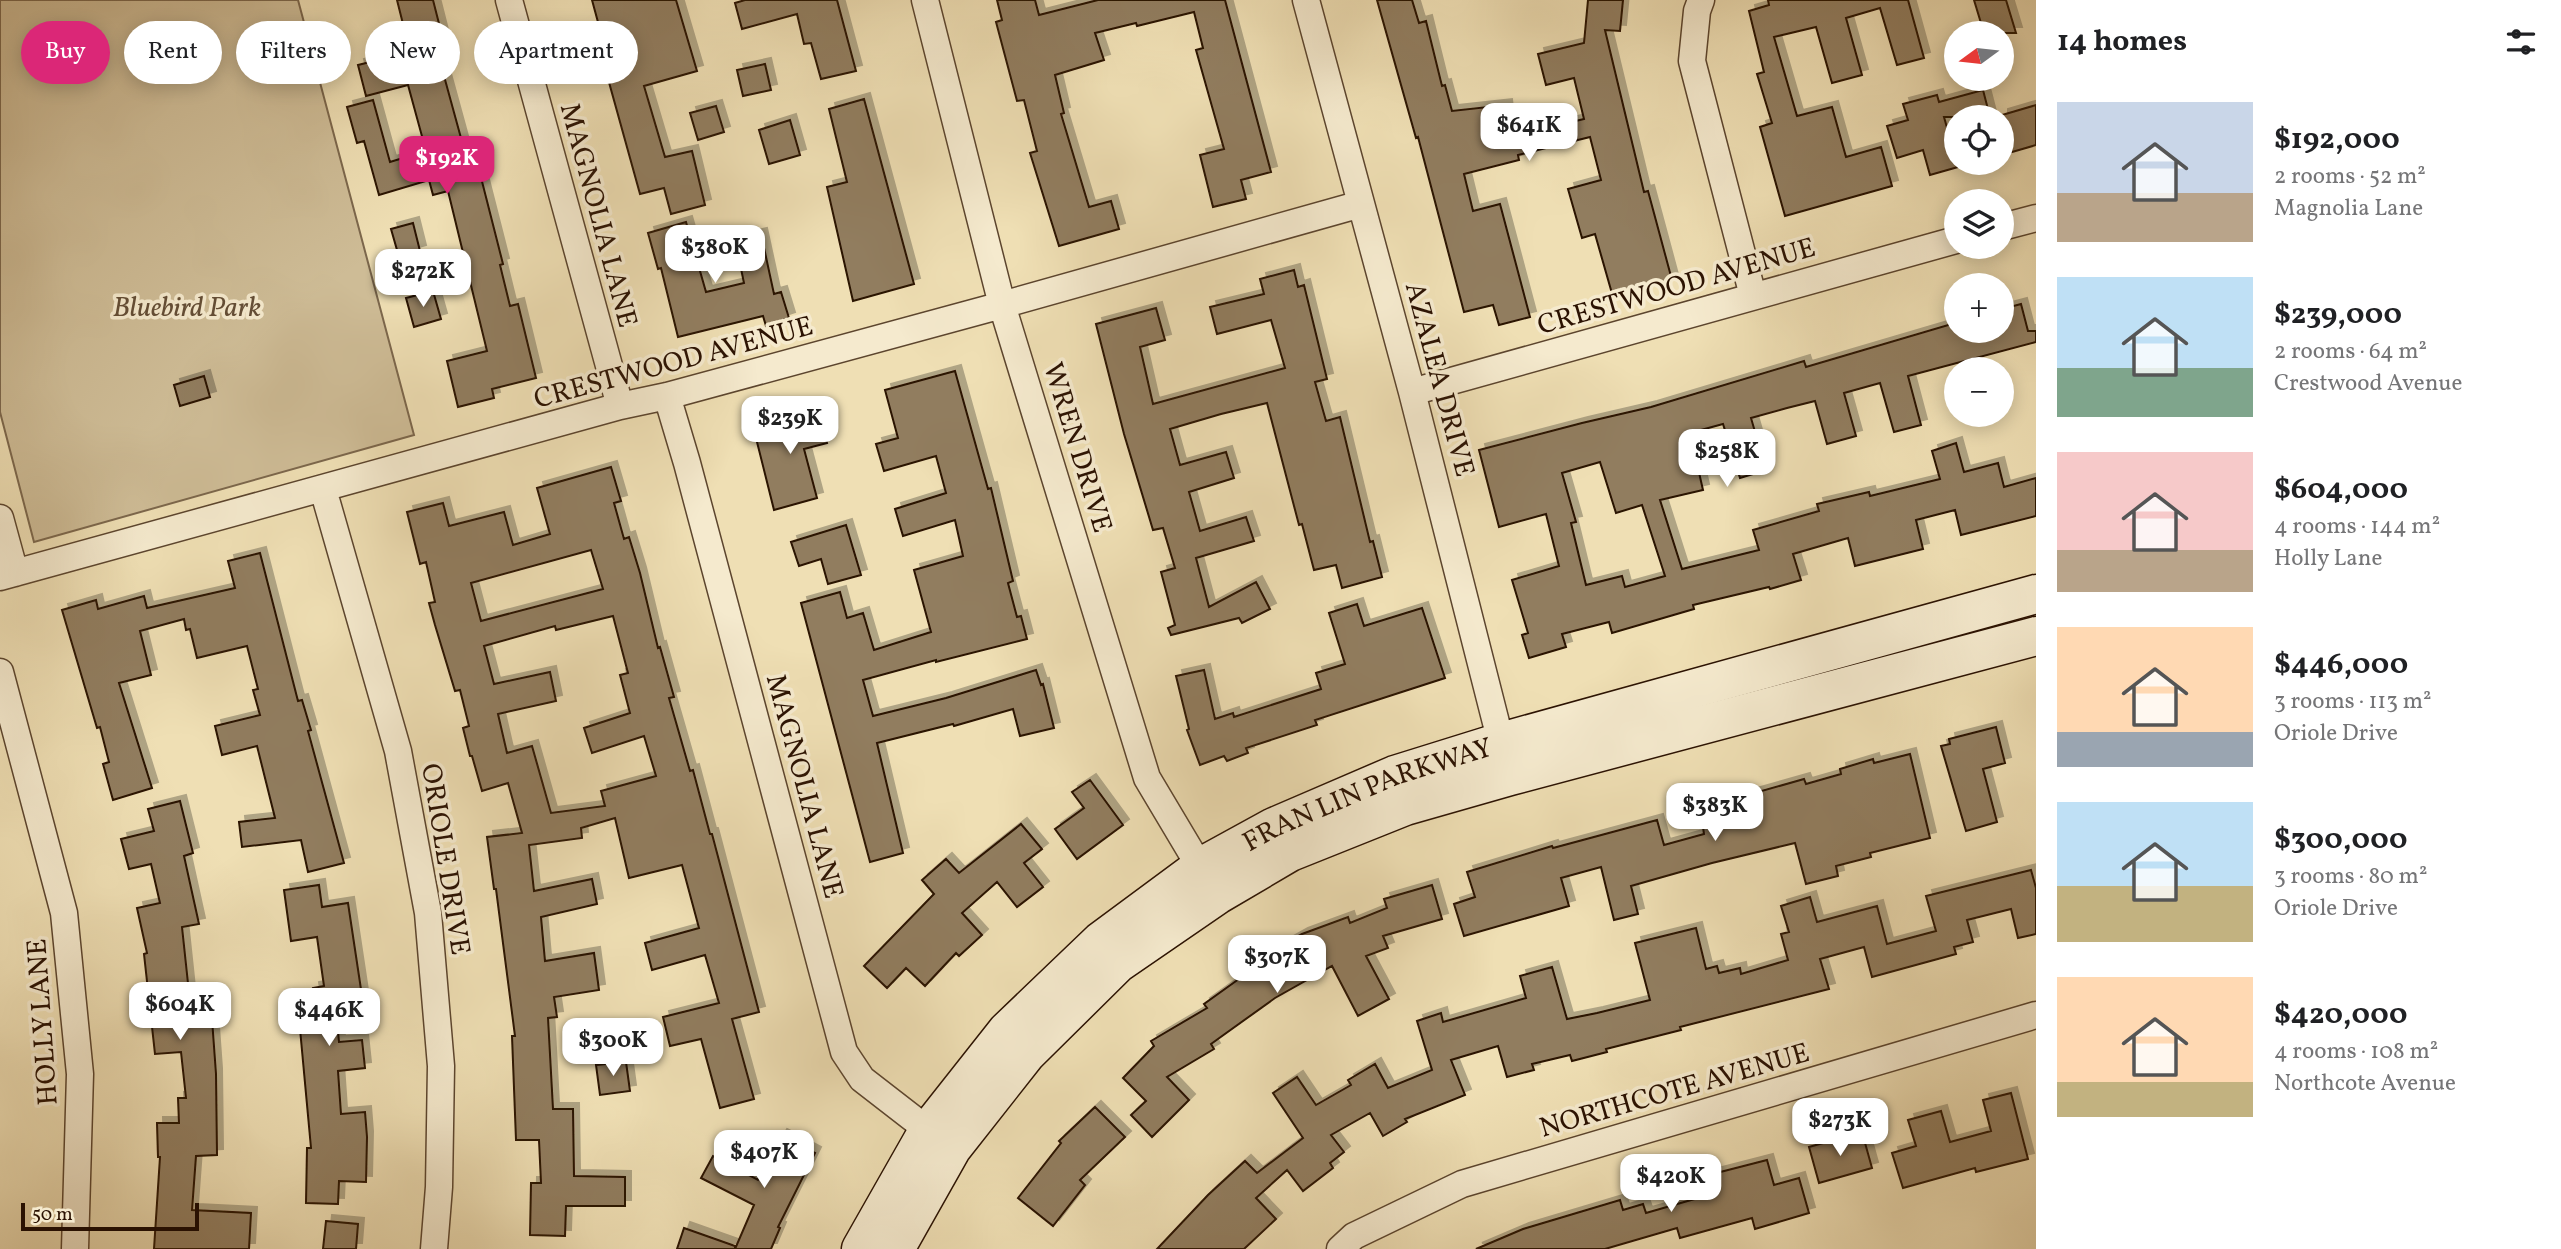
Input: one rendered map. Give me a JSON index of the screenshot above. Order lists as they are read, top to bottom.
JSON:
{
  "streets": {
    "street": [
      "MAGNOLIA LANE",
      "CRESTWOOD AVENUE",
      "AZALEA DRIVE",
      "WREN DRIVE",
      "FRAN LIN PARKWAY",
      "ORIOLE DRIVE",
      "HOLLY LANE",
      "NORTHCOTE AVENUE"
    ]
  },
  "crossings": [
    ["MAGNOLIA LANE", "CRESTWOOD AVENUE"],
    ["MAGNOLIA LANE", "FRAN LIN PARKWAY"],
    ["CRESTWOOD AVENUE", "AZALEA DRIVE"],
    ["CRESTWOOD AVENUE", "WREN DRIVE"],
    ["CRESTWOOD AVENUE", "ORIOLE DRIVE"],
    ["AZALEA DRIVE", "FRAN LIN PARKWAY"],
    ["WREN DRIVE", "FRAN LIN PARKWAY"]
  ],
  "parks": ["Bluebird Park"],
  "scale_bar": "50 m",
  "north": "left",
  "page": {
    "heading": "14 homes",
    "map_buttons": ["+", "−"],
    "chip": [
      "Buy",
      "Rent",
      "Filters",
      "New",
      "Apartment"
    ],
    "list": [
      {
        "name": "$192,000",
        "note": "2 rooms · 52 m² · Magnolia Lane"
      },
      {
        "name": "$239,000",
        "note": "2 rooms · 64 m² · Crestwood Avenue"
      },
      {
        "name": "$604,000",
        "note": "4 rooms · 144 m² · Holly Lane"
      },
      {
        "name": "$446,000",
        "note": "3 rooms · 113 m² · Oriole Drive"
      },
      {
        "name": "$300,000",
        "note": "3 rooms · 80 m² · Oriole Drive"
      },
      {
        "name": "$420,000",
        "note": "4 rooms · 108 m² · Northcote Avenue"
      }
    ],
    "price": [
      "$641K",
      "$192K",
      "$380K",
      "$272K",
      "$239K",
      "$258K",
      "$383K",
      "$307K",
      "$604K",
      "$446K",
      "$300K",
      "$273K",
      "$407K",
      "$420K"
    ],
    "scale": "50 m"
  }
}
